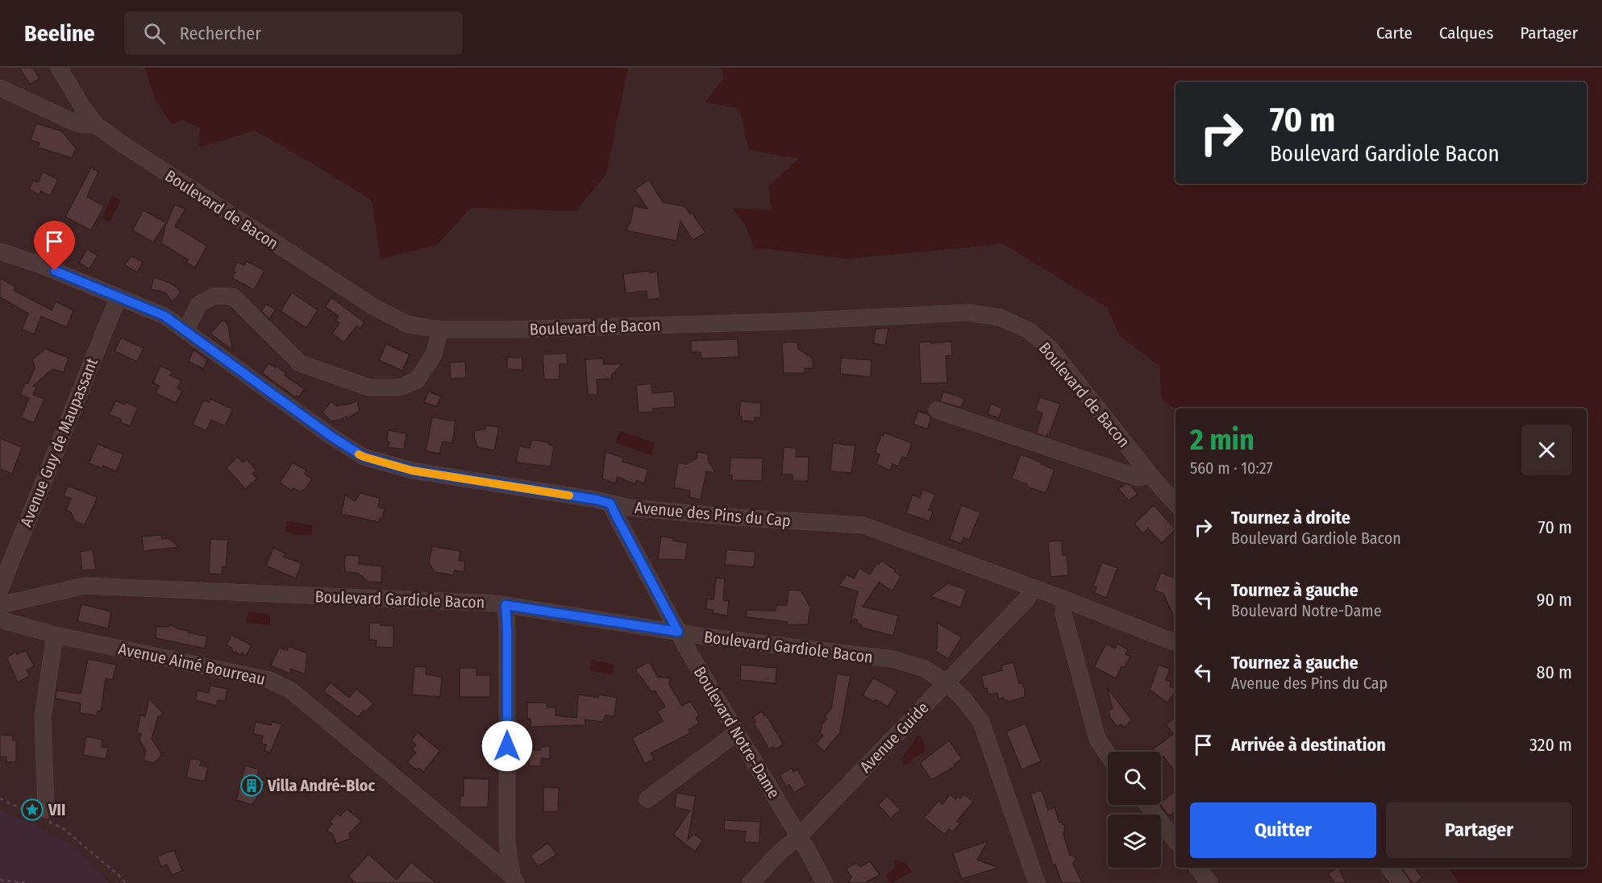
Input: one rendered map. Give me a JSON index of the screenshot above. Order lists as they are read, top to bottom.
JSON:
{
  "streets": {
    "street": [
      "Boulevard de Bacon",
      "Avenue Guy de Maupassant",
      "Avenue des Pins du Cap",
      "Boulevard Gardiole Bacon",
      "Avenue Aimé Bourreau",
      "Boulevard Notre-Dame",
      "Avenue Guide"
    ]
  },
  "crossings": [
    ["Avenue Guy de Maupassant", "Avenue des Pins du Cap"],
    ["Avenue des Pins du Cap", "Boulevard Notre-Dame"],
    ["Avenue des Pins du Cap", "Avenue Guide"],
    ["Boulevard Gardiole Bacon", "Boulevard Notre-Dame"],
    ["Boulevard Gardiole Bacon", "Avenue Guide"],
    ["Boulevard Notre-Dame", "Avenue Guide"]
  ],
  "places": {
    "building": ["Villa André-Bloc"],
    "place": ["VII"]
  },
  "page": {
    "header": "Beeline",
    "search": "Rechercher",
    "nav": ["Carte", "Calques", "Partager"],
    "turn": ["70 m", "Boulevard Gardiole Bacon"],
    "heading": ["2 min", "560 m · 10:27"],
    "list": [
      {
        "name": "Tournez à droite",
        "note": "Boulevard Gardiole Bacon",
        "value": "70 m"
      },
      {
        "name": "Tournez à gauche",
        "note": "Boulevard Notre-Dame",
        "value": "90 m"
      },
      {
        "name": "Tournez à gauche",
        "note": "Avenue des Pins du Cap",
        "value": "80 m"
      },
      {
        "name": "Arrivée à destination",
        "value": "320 m"
      }
    ],
    "buttons": ["Quitter", "Partager"]
  }
}
